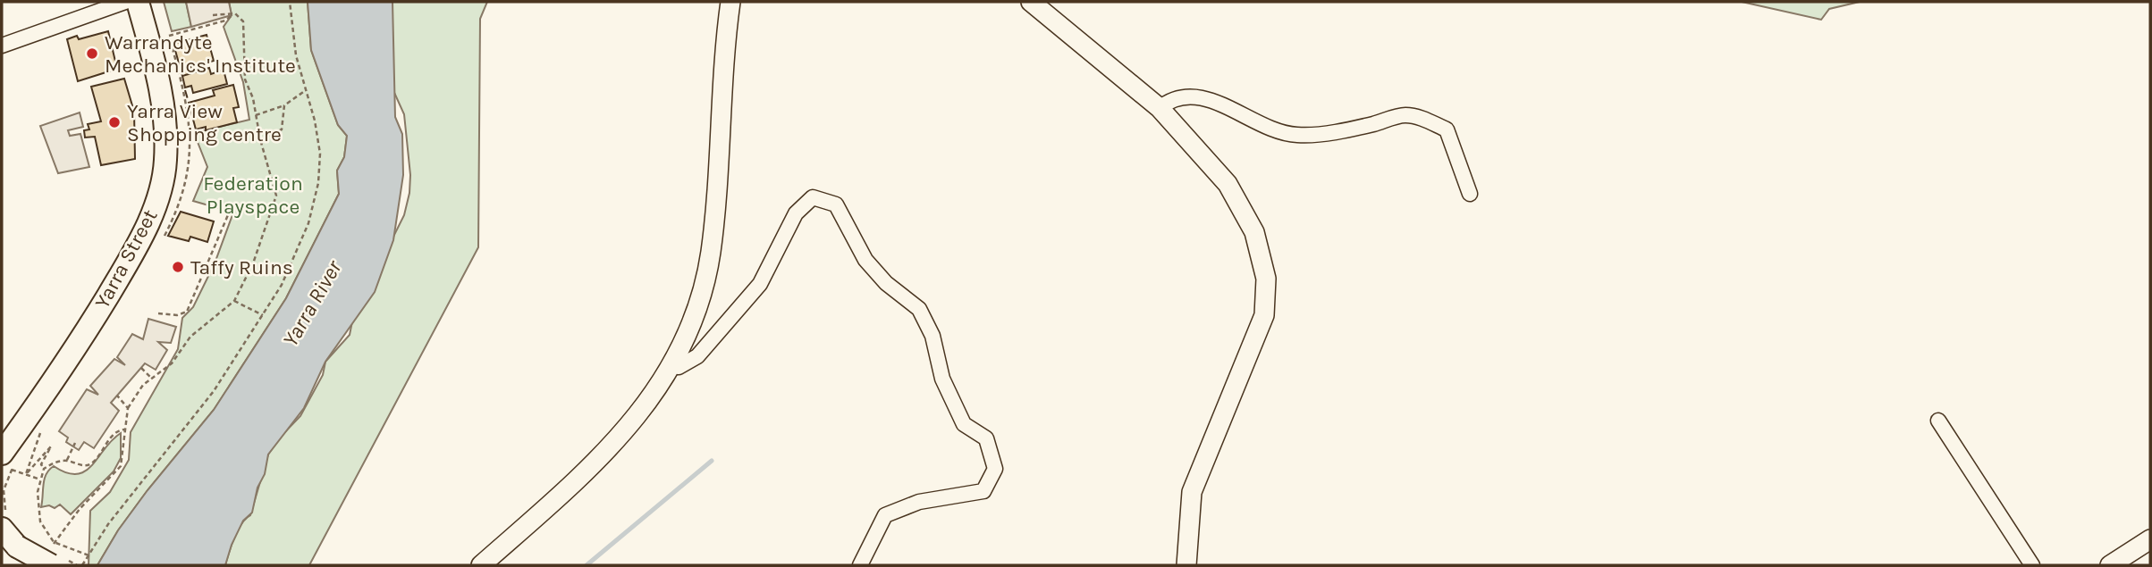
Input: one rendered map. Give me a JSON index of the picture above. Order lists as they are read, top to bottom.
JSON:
{
  "streets": {
    "main road": ["Yarra Street"]
  },
  "water": ["Yarra River"],
  "parks": ["Federation Playspace"],
  "places": ["Warrandyte Mechanics' Institute", "Yarra View Shopping centre", "Taffy Ruins"]
}
